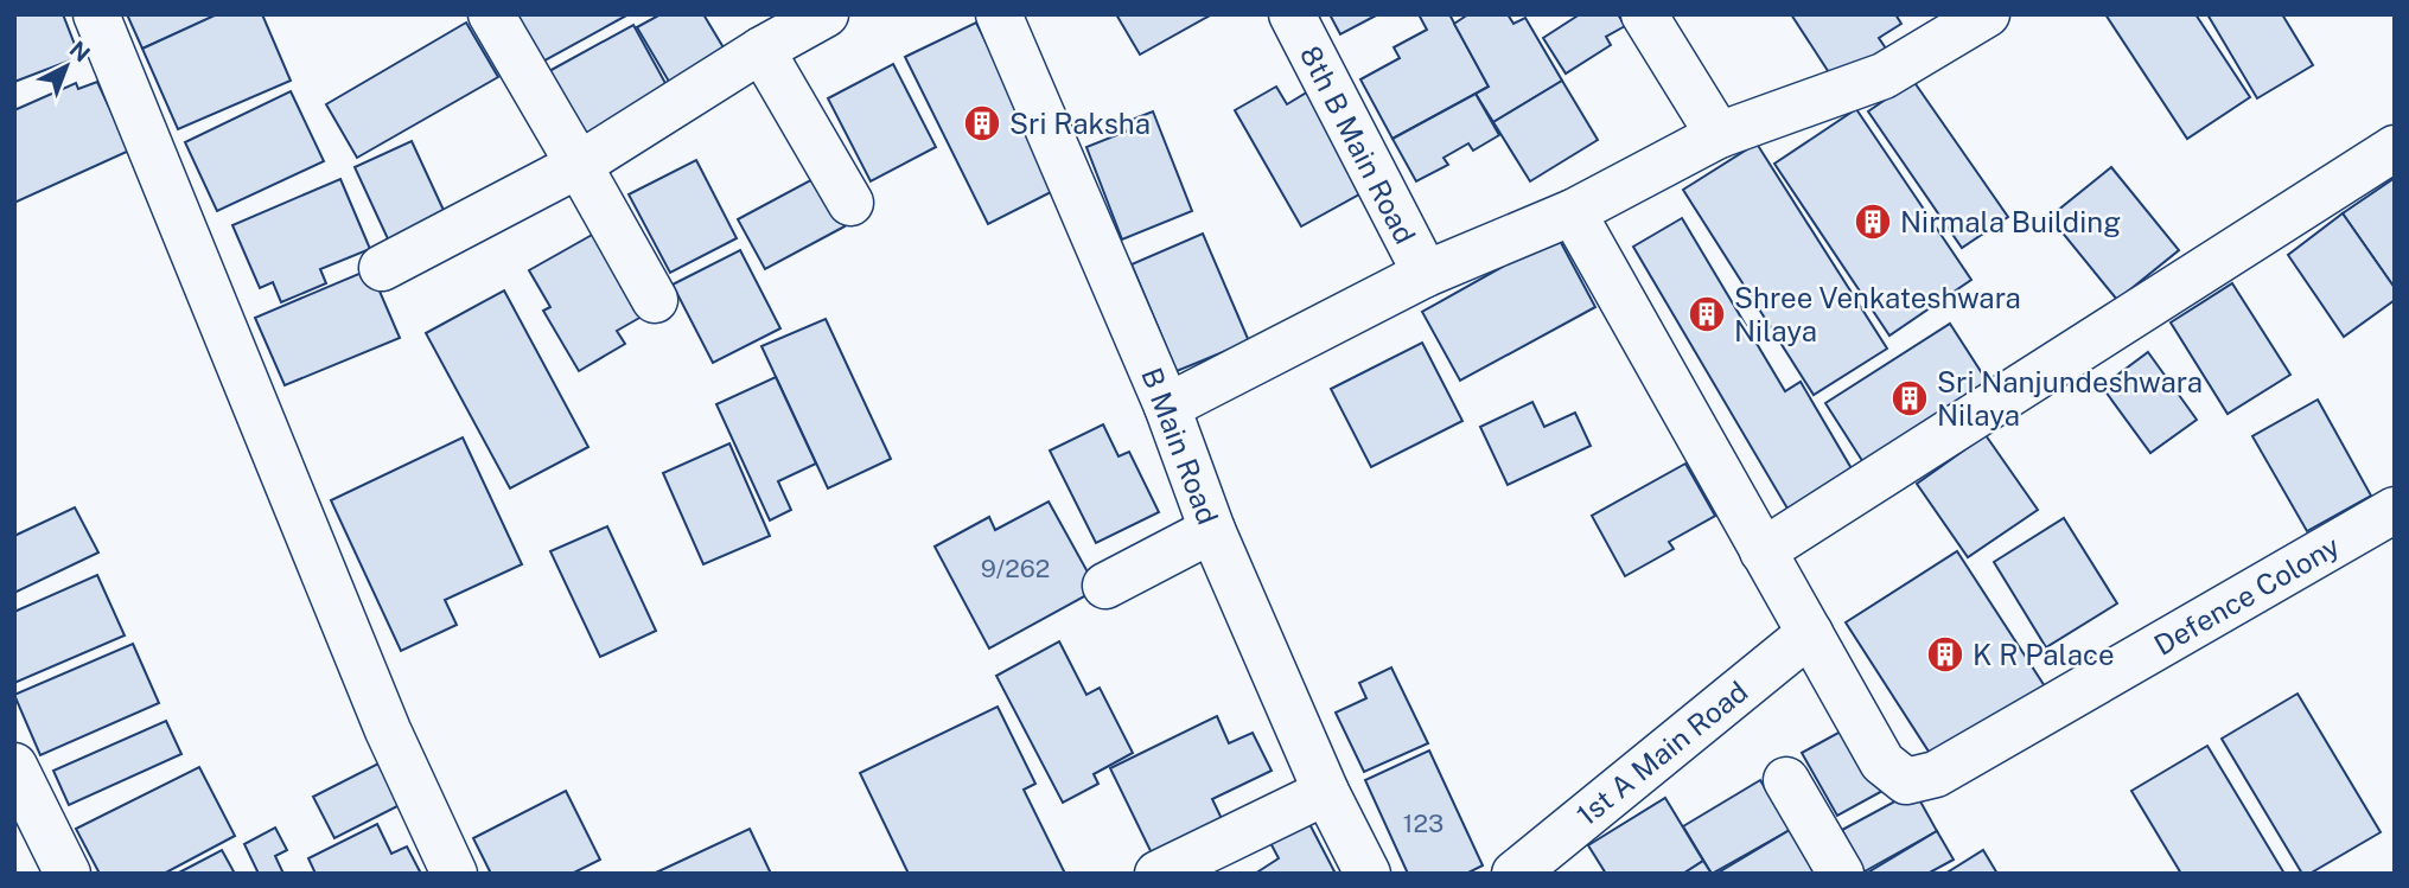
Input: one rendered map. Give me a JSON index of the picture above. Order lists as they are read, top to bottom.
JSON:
{
  "streets": {
    "street": [
      "8th B Main Road",
      "B Main Road",
      "Defence Colony",
      "1st A Main Road"
    ]
  },
  "crossings": [
    ["Defence Colony", "1st A Main Road"]
  ],
  "places": {
    "building": [
      "Sri Raksha",
      "Nirmala Building",
      "Shree Venkateshwara Nilaya",
      "Sri Nanjundeshwara Nilaya",
      "K R Palace"
    ]
  },
  "house_numbers": ["9/262", "123"],
  "north": "top right"
}
